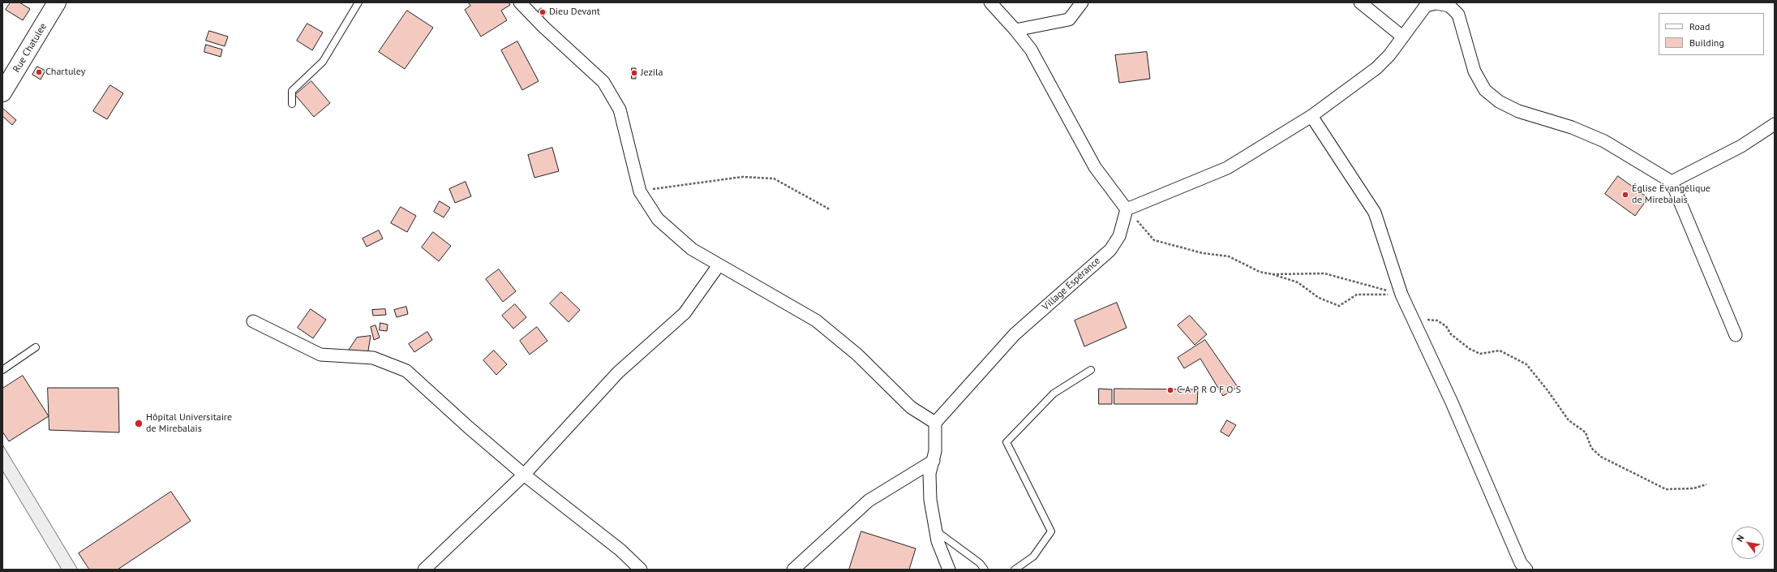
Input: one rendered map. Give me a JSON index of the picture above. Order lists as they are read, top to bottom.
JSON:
{
  "streets": {
    "main road": ["Rue Chatulee"],
    "street": ["Village Espérance"]
  },
  "places": [
    "Dieu Devant",
    "Chartuley",
    "Jezila",
    "Église Évangélique de Mirebalais",
    "C A P R O F O S",
    "Hôpital Universitaire de Mirebalais"
  ],
  "legend": ["Road", "Building"],
  "north": "top left"
}
